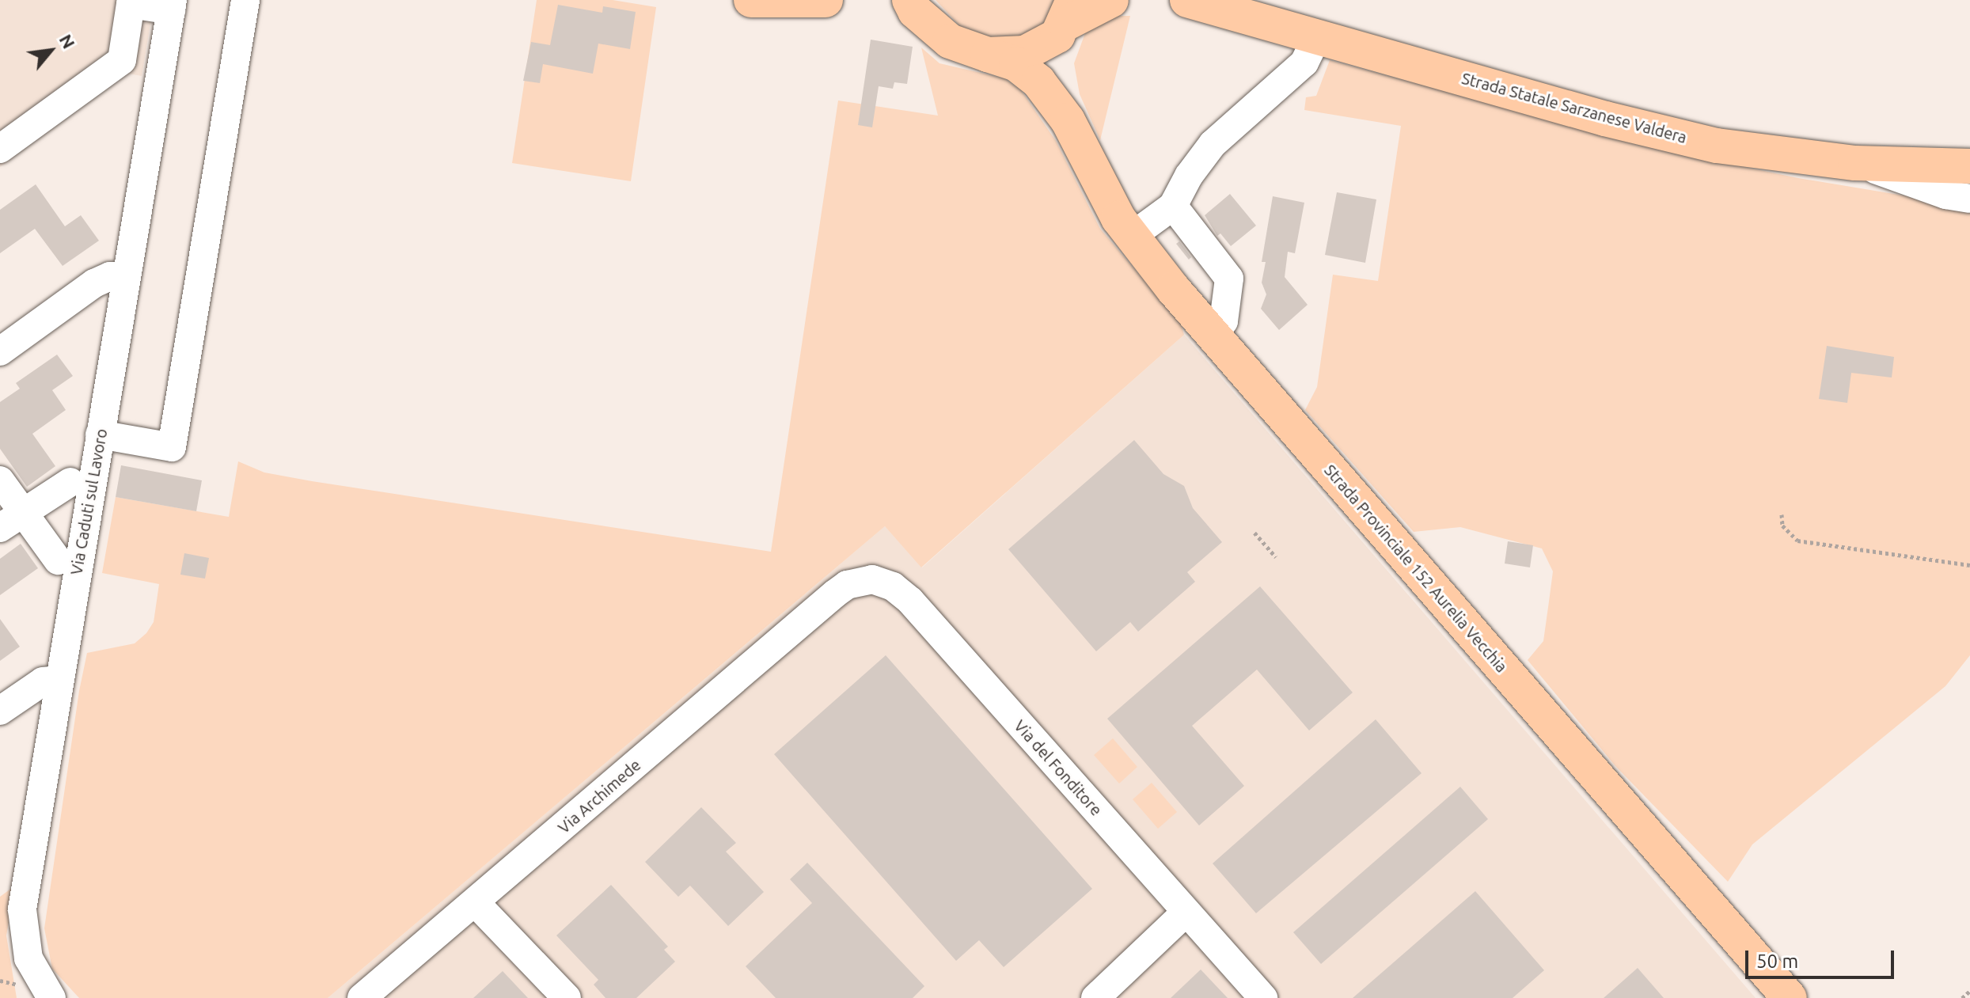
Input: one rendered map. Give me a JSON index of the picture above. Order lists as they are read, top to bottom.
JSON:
{
  "streets": {
    "main road": ["Strada Statale Sarzanese Valdera", "Strada Provinciale 152 Aurelia Vecchia"],
    "street": ["Via Caduti sul Lavoro", "Via del Fonditore", "Via Archimede"]
  },
  "crossings": [
    ["Via del Fonditore", "Via Archimede"]
  ],
  "scale_bar": "50 m",
  "north": "top right"
}
